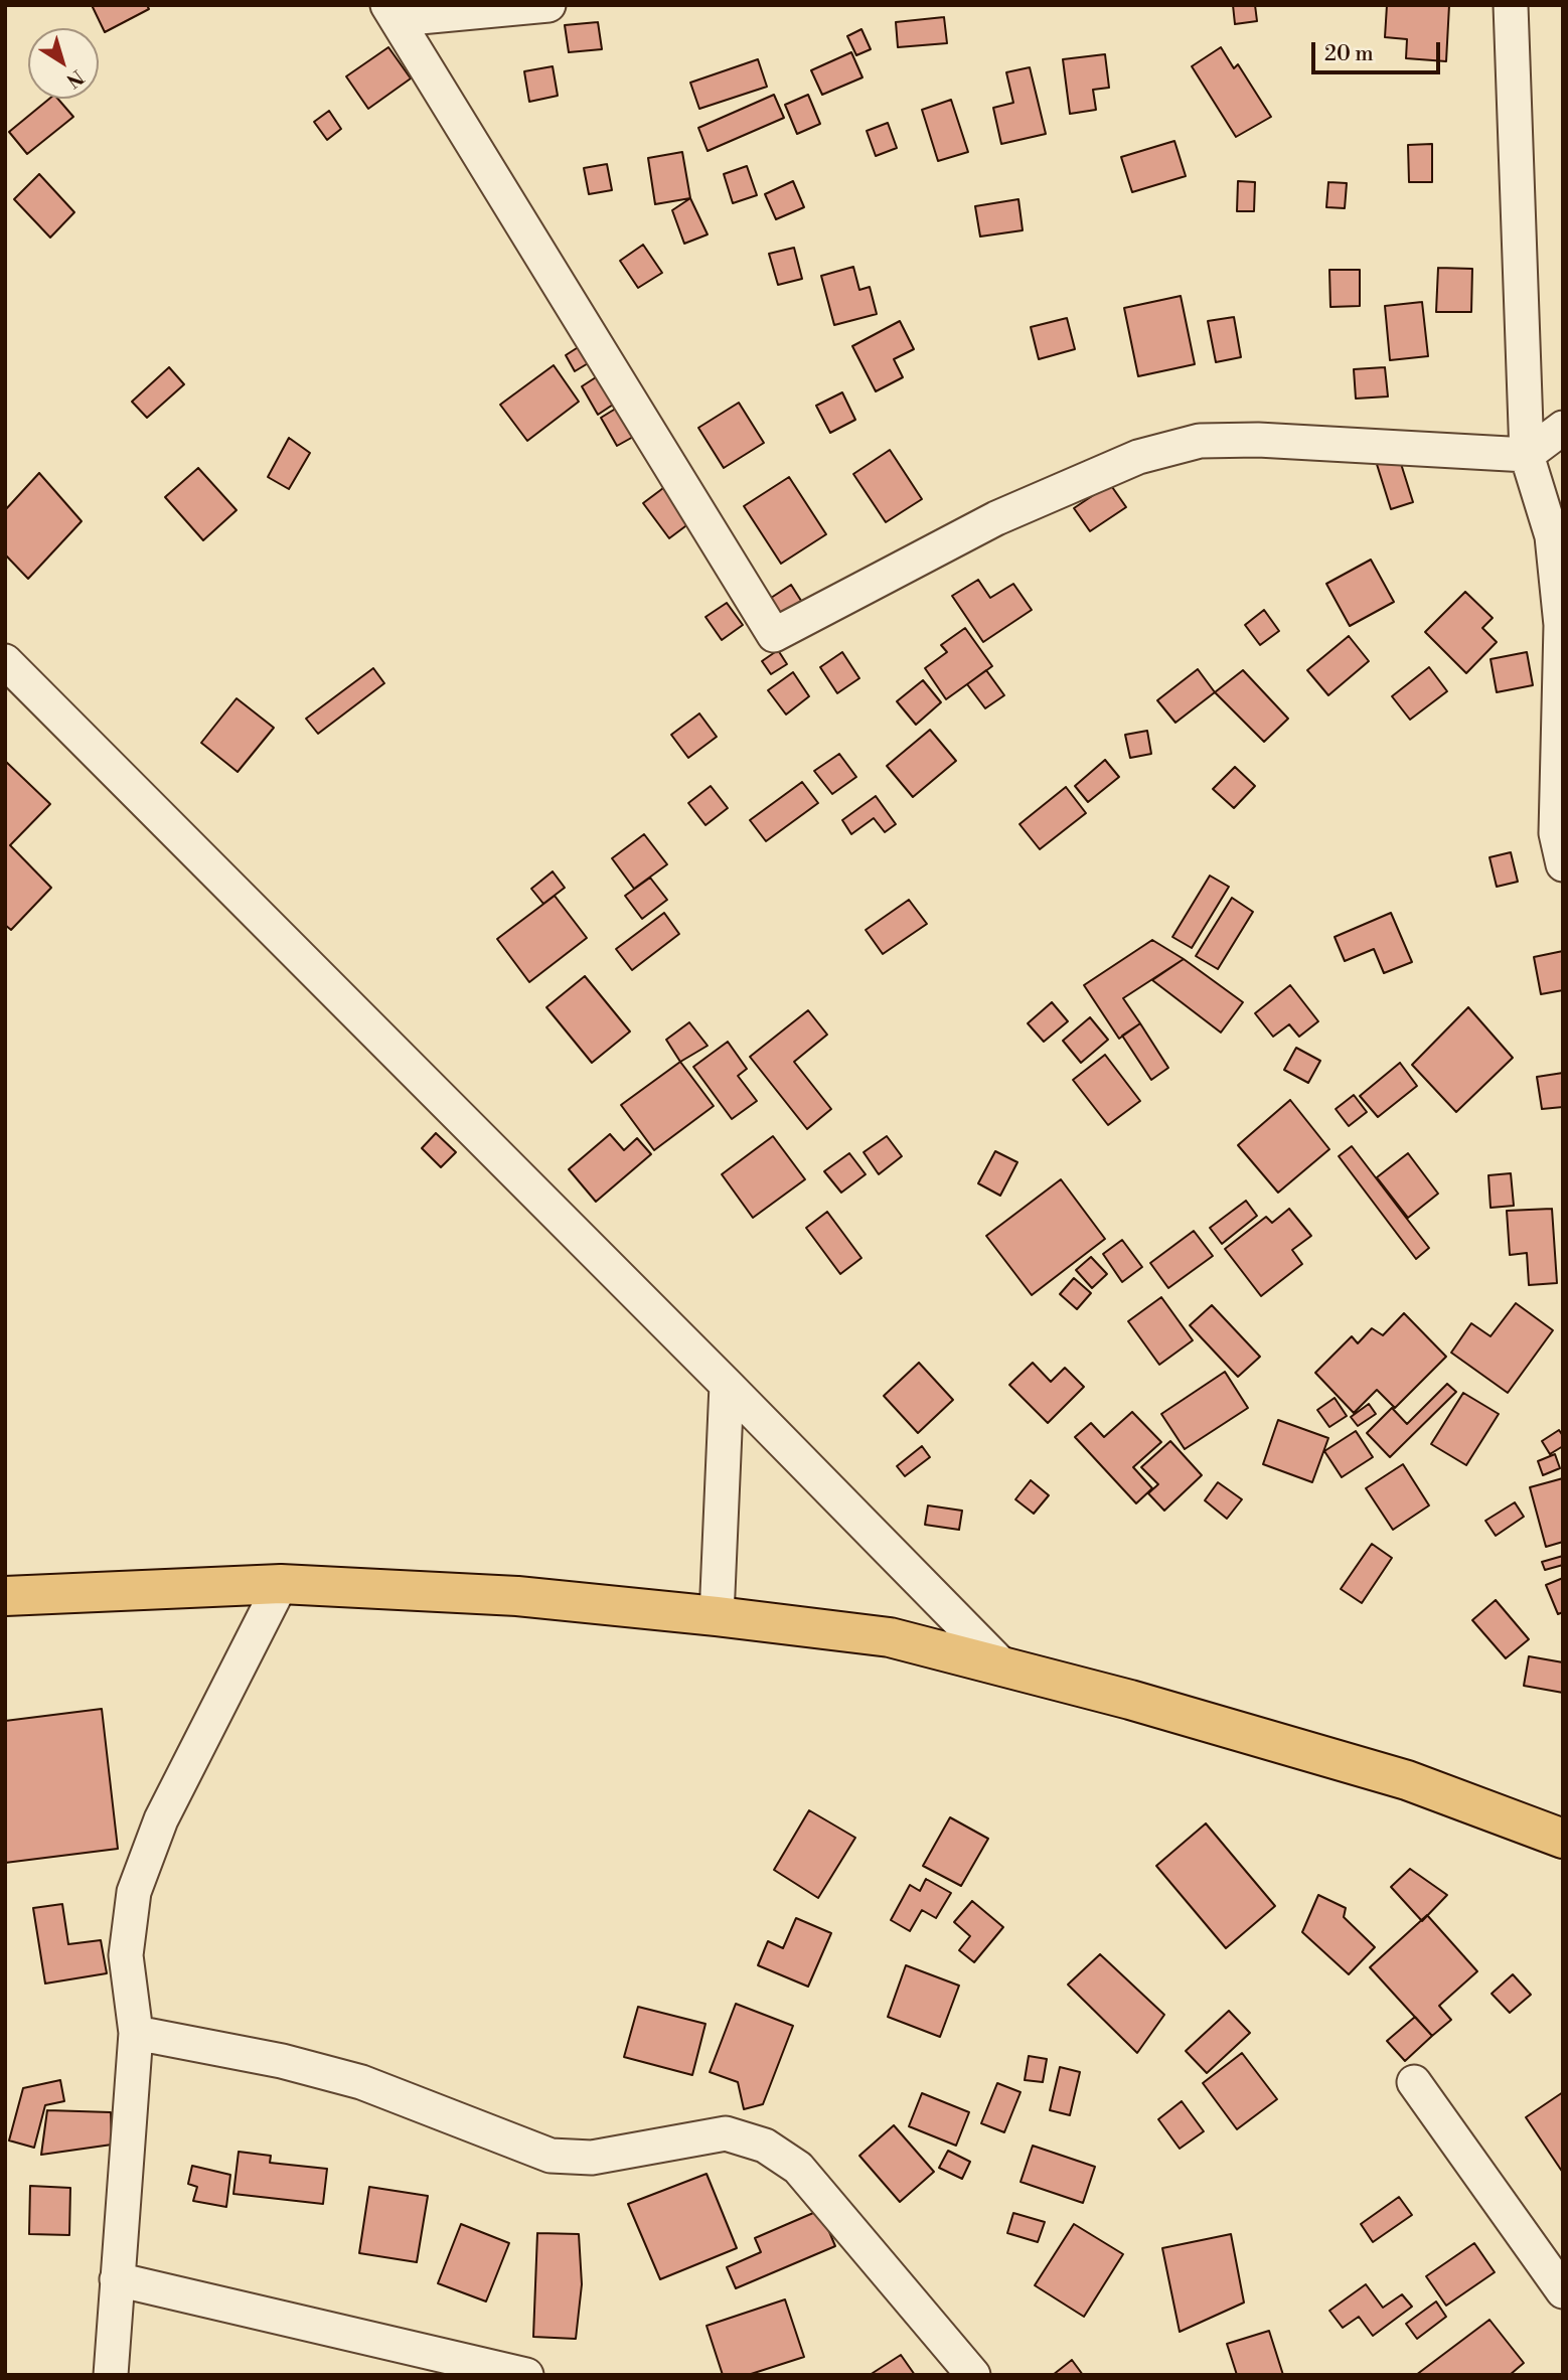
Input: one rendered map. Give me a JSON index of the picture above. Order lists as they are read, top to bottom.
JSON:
{
  "scale_bar": "20 m",
  "north": "bottom right"
}
